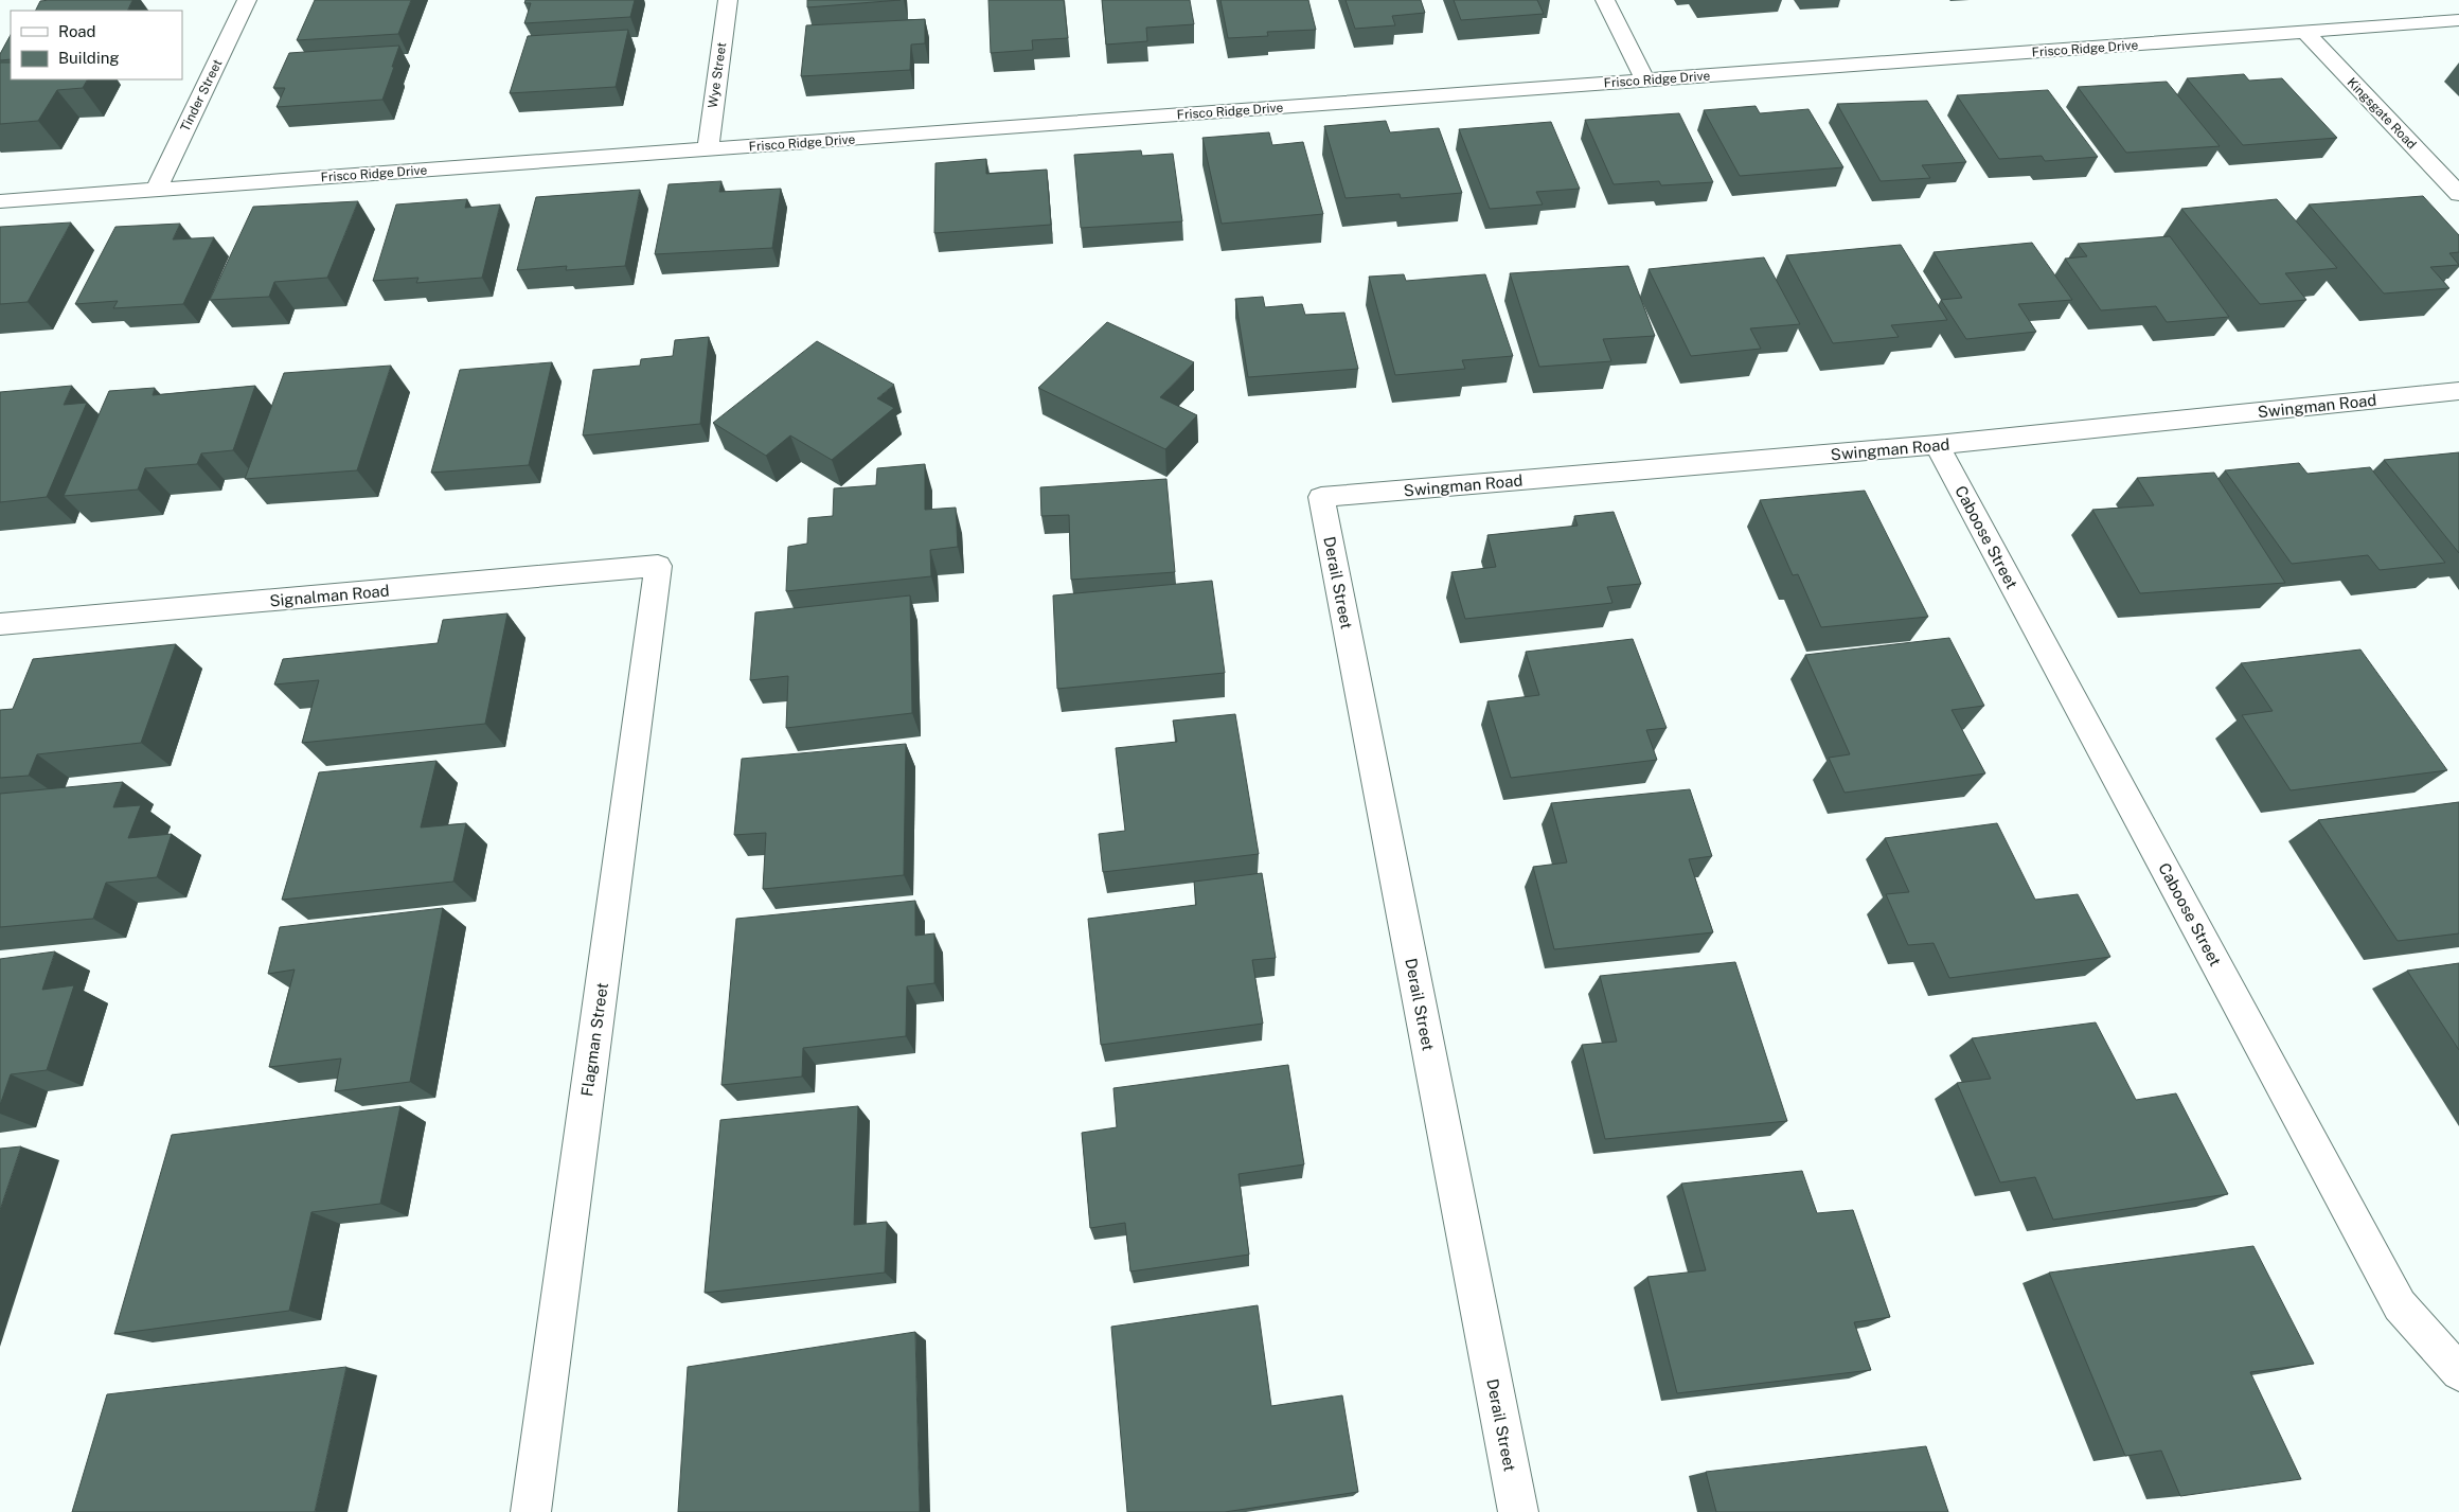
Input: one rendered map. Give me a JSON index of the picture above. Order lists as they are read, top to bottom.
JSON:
{
  "streets": {
    "street": [
      "Frisco Ridge Drive",
      "Wye Street",
      "Tinder Street",
      "Kingsgate Road",
      "Swingman Road",
      "Caboose Street",
      "Derail Street",
      "Signalman Road",
      "Flagman Street"
    ]
  },
  "crossings": [
    ["Frisco Ridge Drive", "Wye Street"],
    ["Frisco Ridge Drive", "Tinder Street"],
    ["Frisco Ridge Drive", "Kingsgate Road"],
    ["Swingman Road", "Caboose Street"],
    ["Swingman Road", "Derail Street"],
    ["Signalman Road", "Flagman Street"]
  ],
  "legend": ["Road", "Building"]
}
